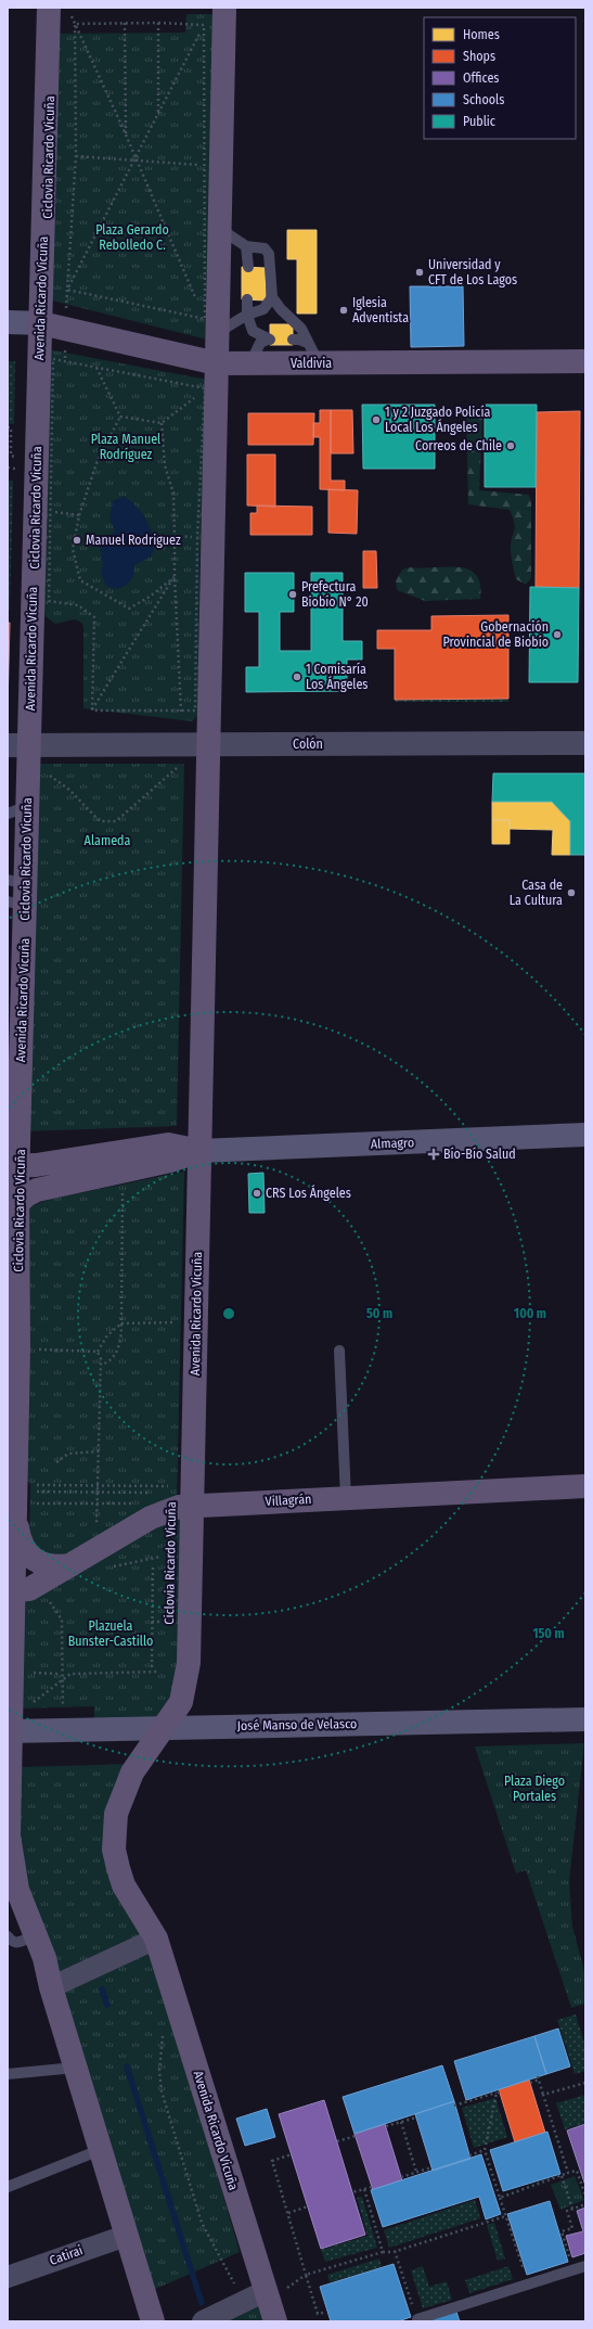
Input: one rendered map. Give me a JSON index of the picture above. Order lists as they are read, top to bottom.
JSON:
{
  "streets": {
    "main road": [
      "Avenida Ricardo Vicuña",
      "Valdivia",
      "Almagro",
      "Villagrán",
      "José Manso de Velasco"
    ],
    "street": ["Colón", "Catirai"],
    "path": ["Ciclovia Ricardo Vicuña"]
  },
  "crossings": [
    ["Avenida Ricardo Vicuña", "Valdivia"],
    ["Avenida Ricardo Vicuña", "Colón"],
    ["Avenida Ricardo Vicuña", "Almagro"],
    ["Avenida Ricardo Vicuña", "Villagrán"],
    ["Avenida Ricardo Vicuña", "José Manso de Velasco"],
    ["Avenida Ricardo Vicuña", "Catirai"]
  ],
  "parks": [
    "Plaza Gerardo Rebolledo C.",
    "Plaza Manuel Rodríguez",
    "Alameda",
    "Plazuela Bunster-Castillo",
    "Plaza Diego Portales"
  ],
  "places": {
    "other": [
      "Universidad y CFT de Los Lagos",
      "Iglesia Adventista",
      "1 y 2 Juzgado Policía Local Los Ángeles",
      "Correos de Chile",
      "Manuel Rodriguez",
      "Prefectura Biobío N° 20",
      "Gobernación Provincial de Biobío",
      "1 Comisaría Los Ángeles",
      "Casa de La Cultura",
      "CRS Los Ángeles"
    ],
    "health": ["Bío-Bío Salud"]
  },
  "legend": [
    "Homes",
    "Shops",
    "Offices",
    "Schools",
    "Public"
  ],
  "rings": ["50 m", "100 m", "150 m"]
}
